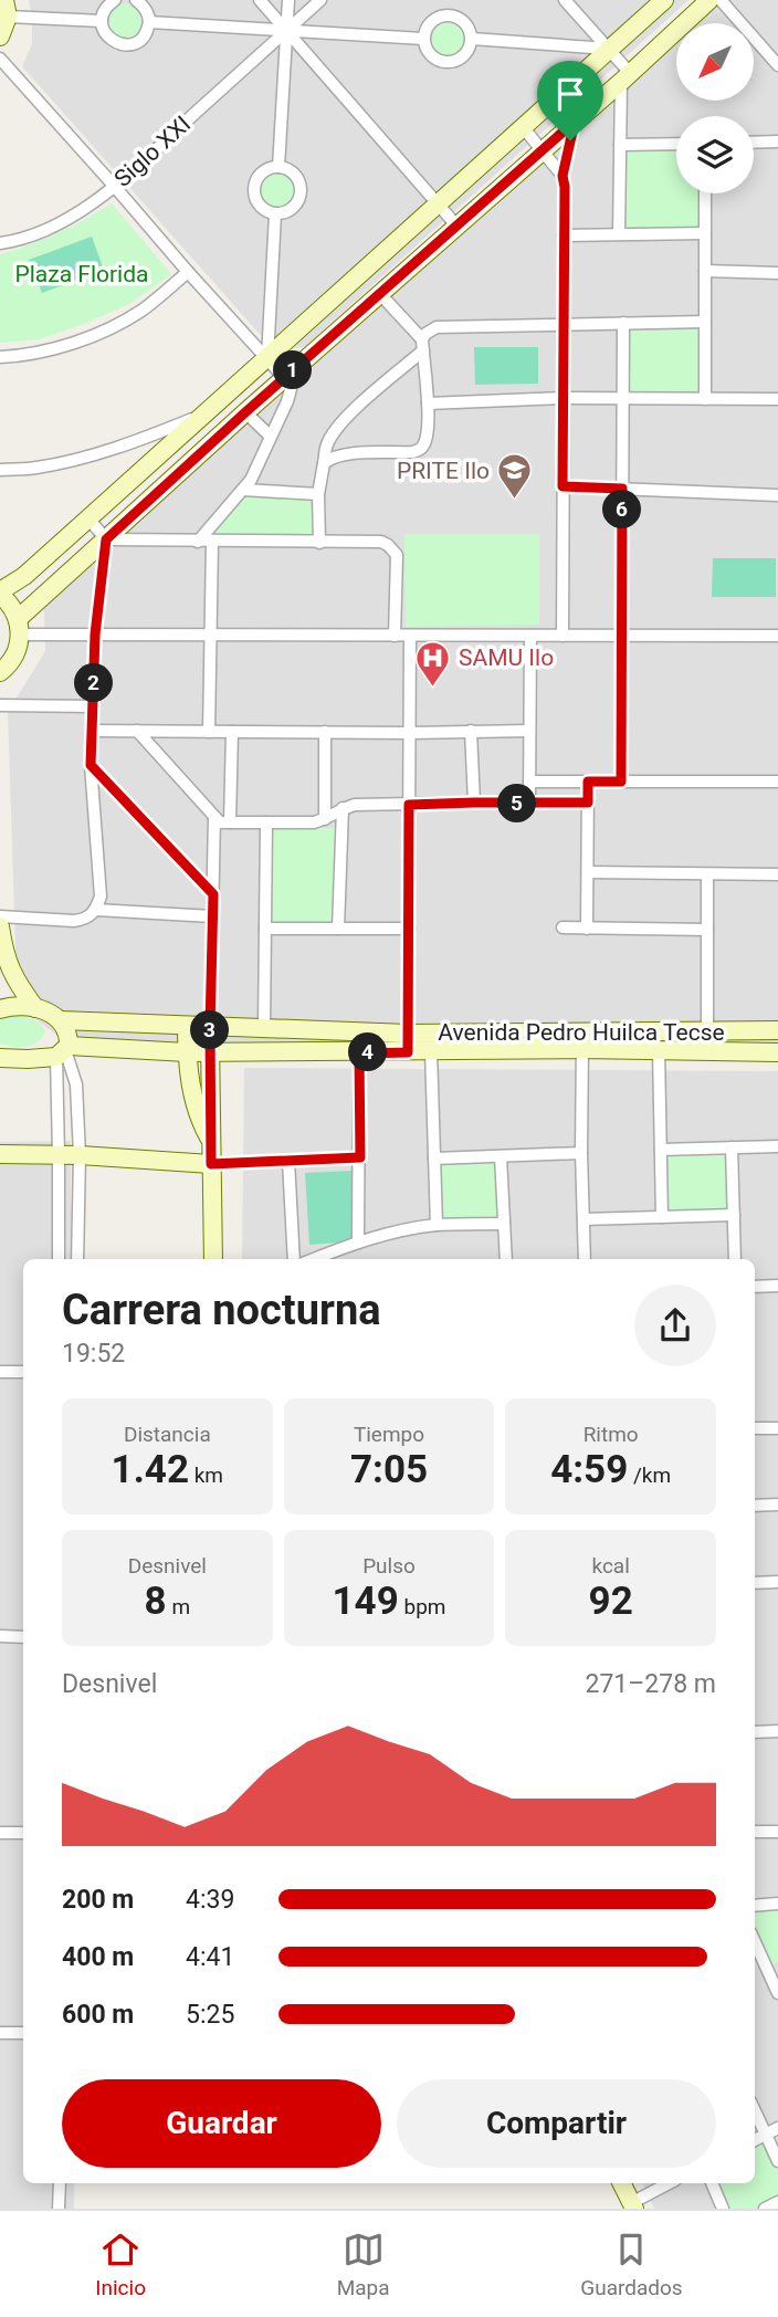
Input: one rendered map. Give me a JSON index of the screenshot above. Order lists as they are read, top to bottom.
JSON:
{
  "streets": {
    "street": ["Siglo XXI", "Avenida Pedro Huilca Tecse"]
  },
  "parks": ["Plaza Florida"],
  "places": {
    "school or university": ["PRITE Ilo"],
    "hospital": ["SAMU Ilo"]
  },
  "north": "bottom left",
  "page": {
    "pins": [
      "1",
      "6",
      "2",
      "5",
      "3",
      "4"
    ],
    "heading": ["Carrera nocturna", "19:52"],
    "stats": [
      ["Distancia", "1.42 km"],
      ["Tiempo", "7:05"],
      ["Ritmo", "4:59 /km"],
      ["Desnivel", "8 m"],
      ["Pulso", "149 bpm"],
      ["kcal", "92"]
    ],
    "chart": ["Desnivel", "271–278 m"],
    "list": [
      {
        "name": "200 m",
        "note": "4:39"
      },
      {
        "name": "400 m",
        "note": "4:41"
      },
      {
        "name": "600 m",
        "note": "5:25"
      }
    ],
    "buttons": ["Guardar", "Compartir"],
    "tabs": ["Inicio", "Mapa", "Guardados"]
  }
}
